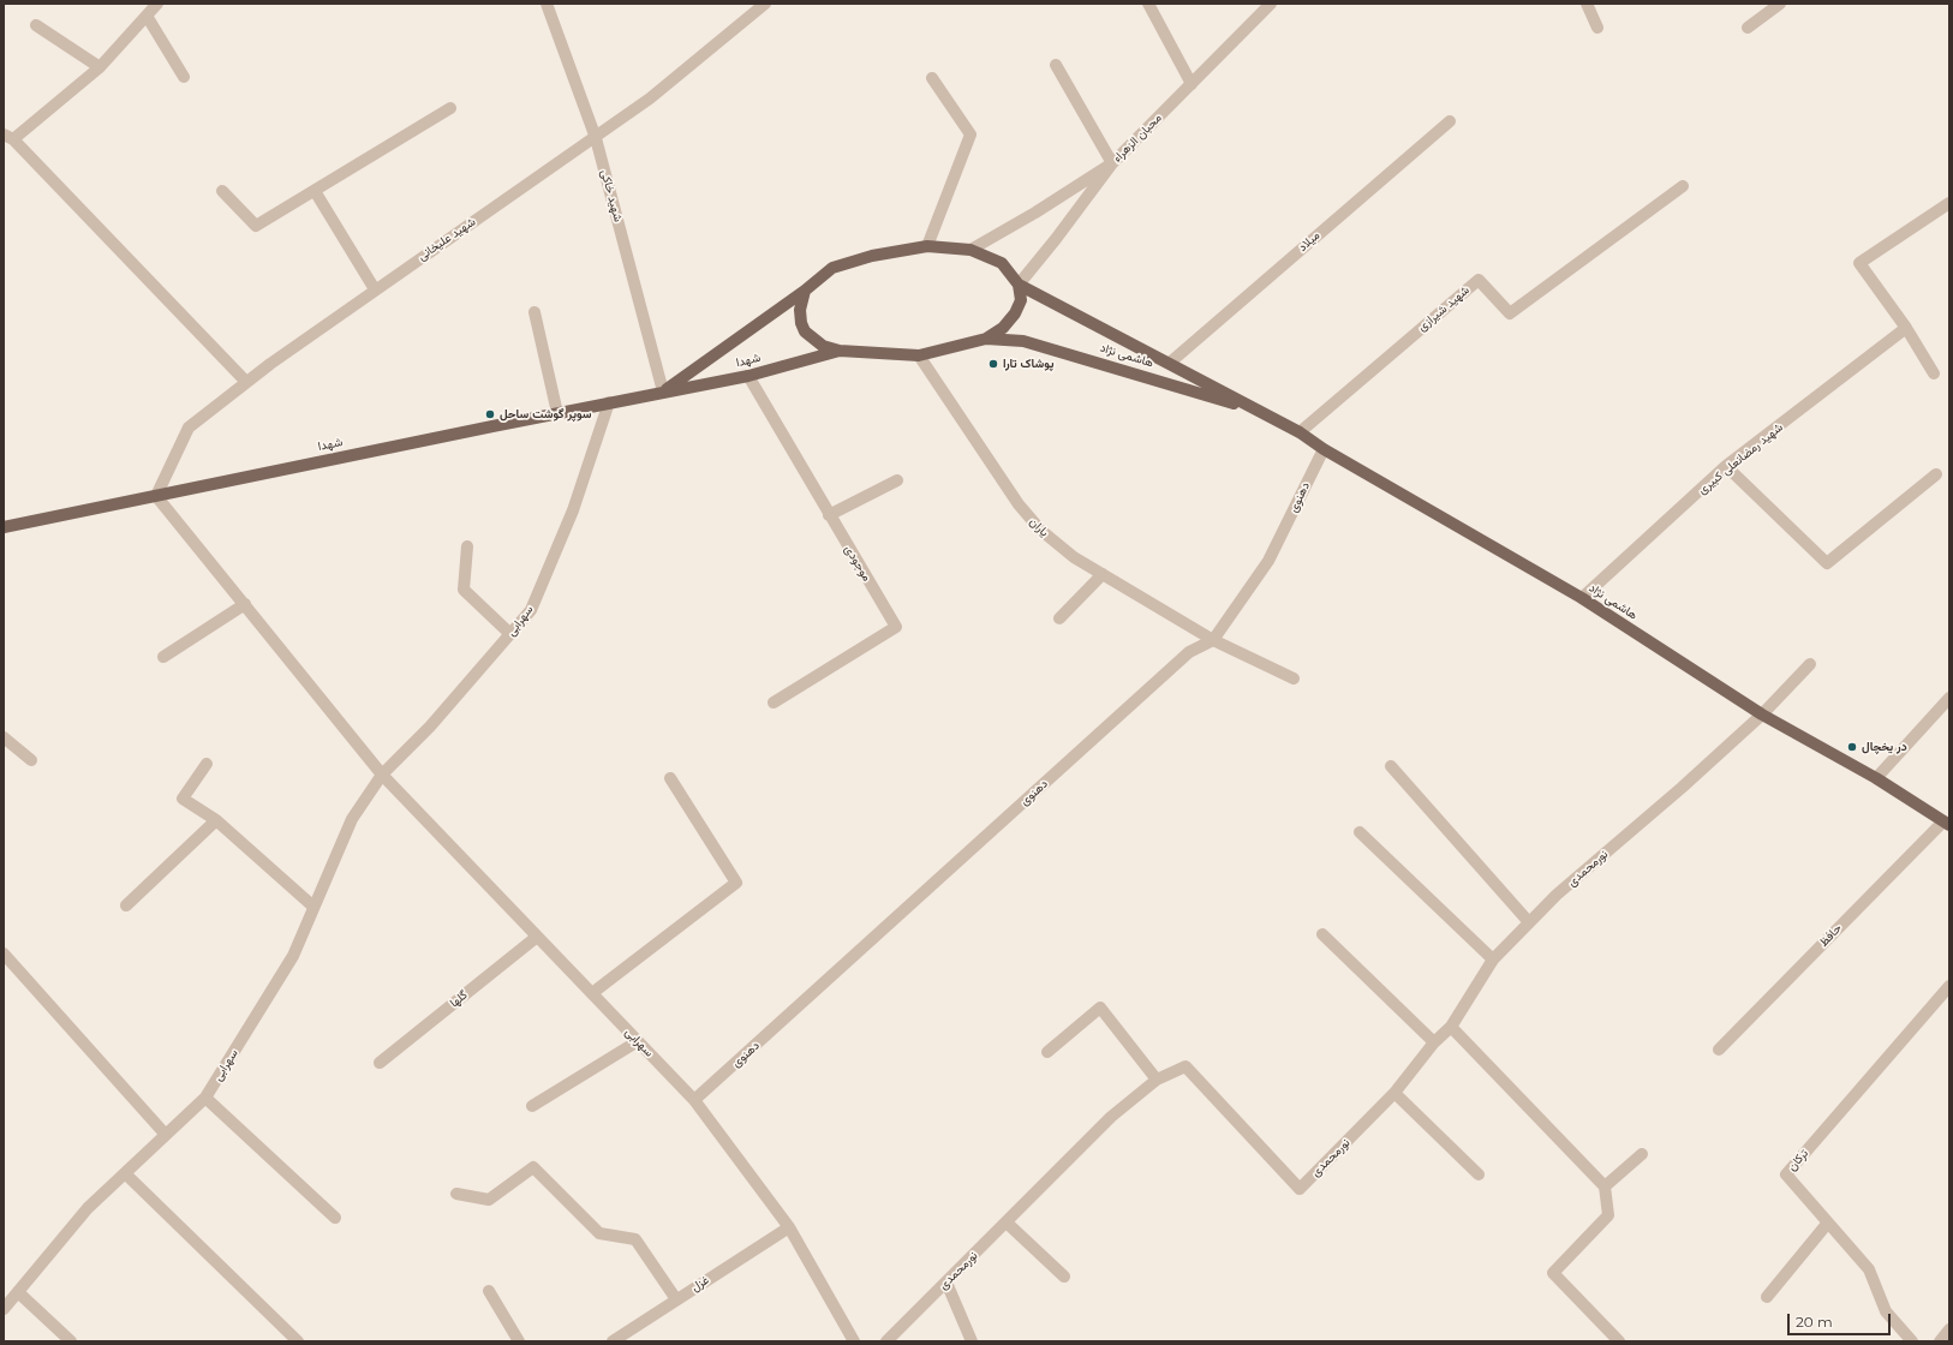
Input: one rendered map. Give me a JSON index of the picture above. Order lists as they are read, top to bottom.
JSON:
{
  "streets": {
    "main road": ["هاشمی نژاد", "شهدا"],
    "street": [
      "محبان الزهراء",
      "شهید خاکی",
      "شهید علیخانی",
      "میلاد",
      "شهید شیرازی",
      "شهید رمضانعلی کبیری",
      "دهنوی",
      "یاران",
      "موجودی",
      "سهرابی",
      "نورمحمدی",
      "حافظ",
      "گلها",
      "ترکان",
      "غزل"
    ]
  },
  "crossings": [
    ["محبان الزهراء", "هاشمی نژاد"],
    ["شهید خاکی", "شهید علیخانی"],
    ["شهید خاکی", "شهدا"],
    ["شهید علیخانی", "شهدا"],
    ["شهید علیخانی", "سهرابی"],
    ["میلاد", "هاشمی نژاد"],
    ["شهید شیرازی", "هاشمی نژاد"],
    ["هاشمی نژاد", "شهید رمضانعلی کبیری"],
    ["هاشمی نژاد", "دهنوی"],
    ["هاشمی نژاد", "نورمحمدی"],
    ["هاشمی نژاد", "حافظ"],
    ["شهدا", "موجودی"],
    ["شهدا", "سهرابی"],
    ["دهنوی", "یاران"],
    ["دهنوی", "سهرابی"],
    ["سهرابی", "گلها"],
    ["سهرابی", "غزل"]
  ],
  "places": ["پوشاک تارا", "سوپر گوشت ساحل", "در یخچال"],
  "scale_bar": "20 m"
}
